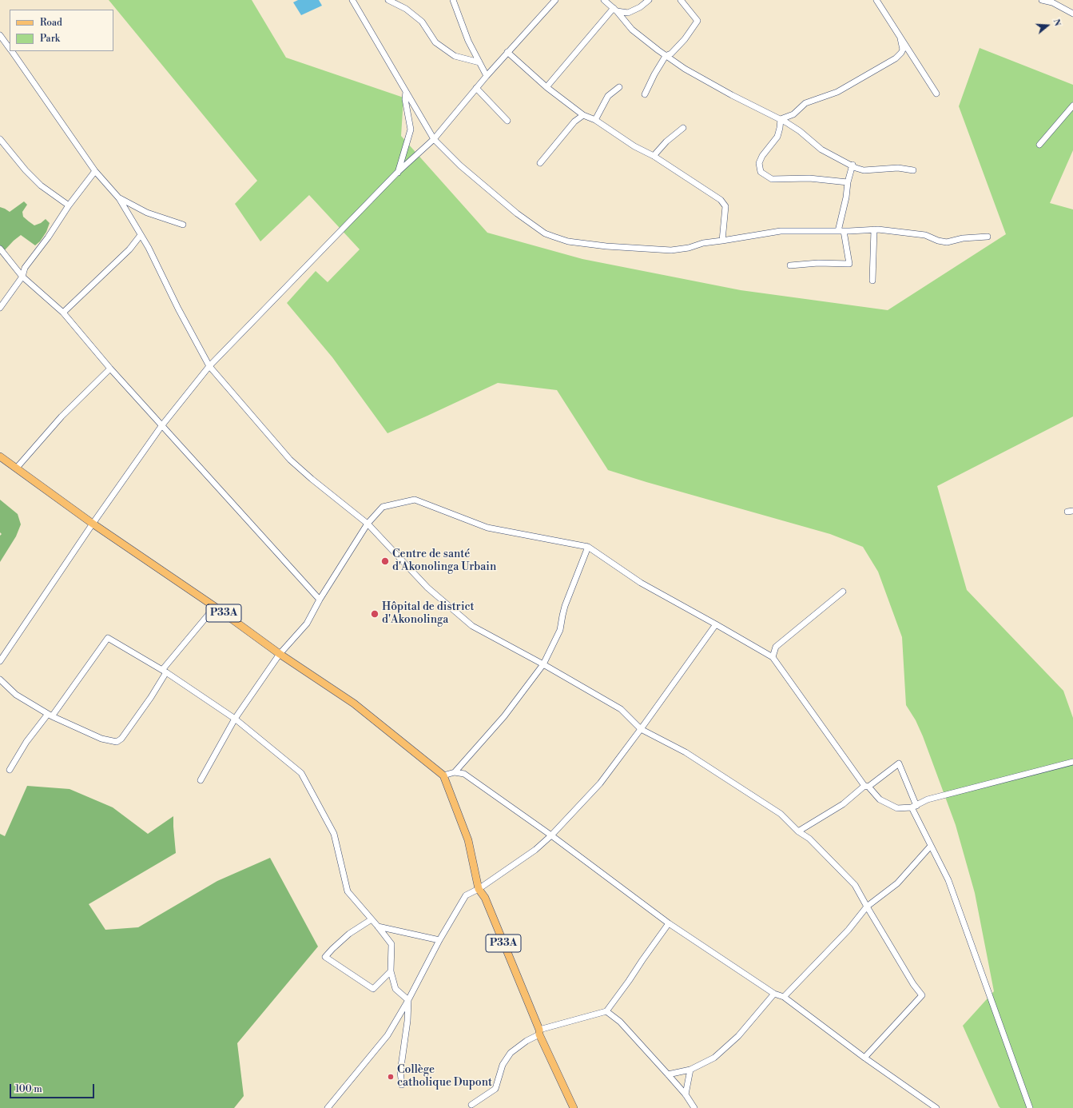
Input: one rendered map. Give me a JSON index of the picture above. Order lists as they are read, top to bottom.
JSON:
{
  "streets": {
    "main road": ["P33A"]
  },
  "places": ["Centre de santé d'Akonolinga Urbain", "Hôpital de district d'Akonolinga", "Collège catholique Dupont"],
  "legend": ["Road", "Park"],
  "scale_bar": "100 m",
  "north": "right"
}
